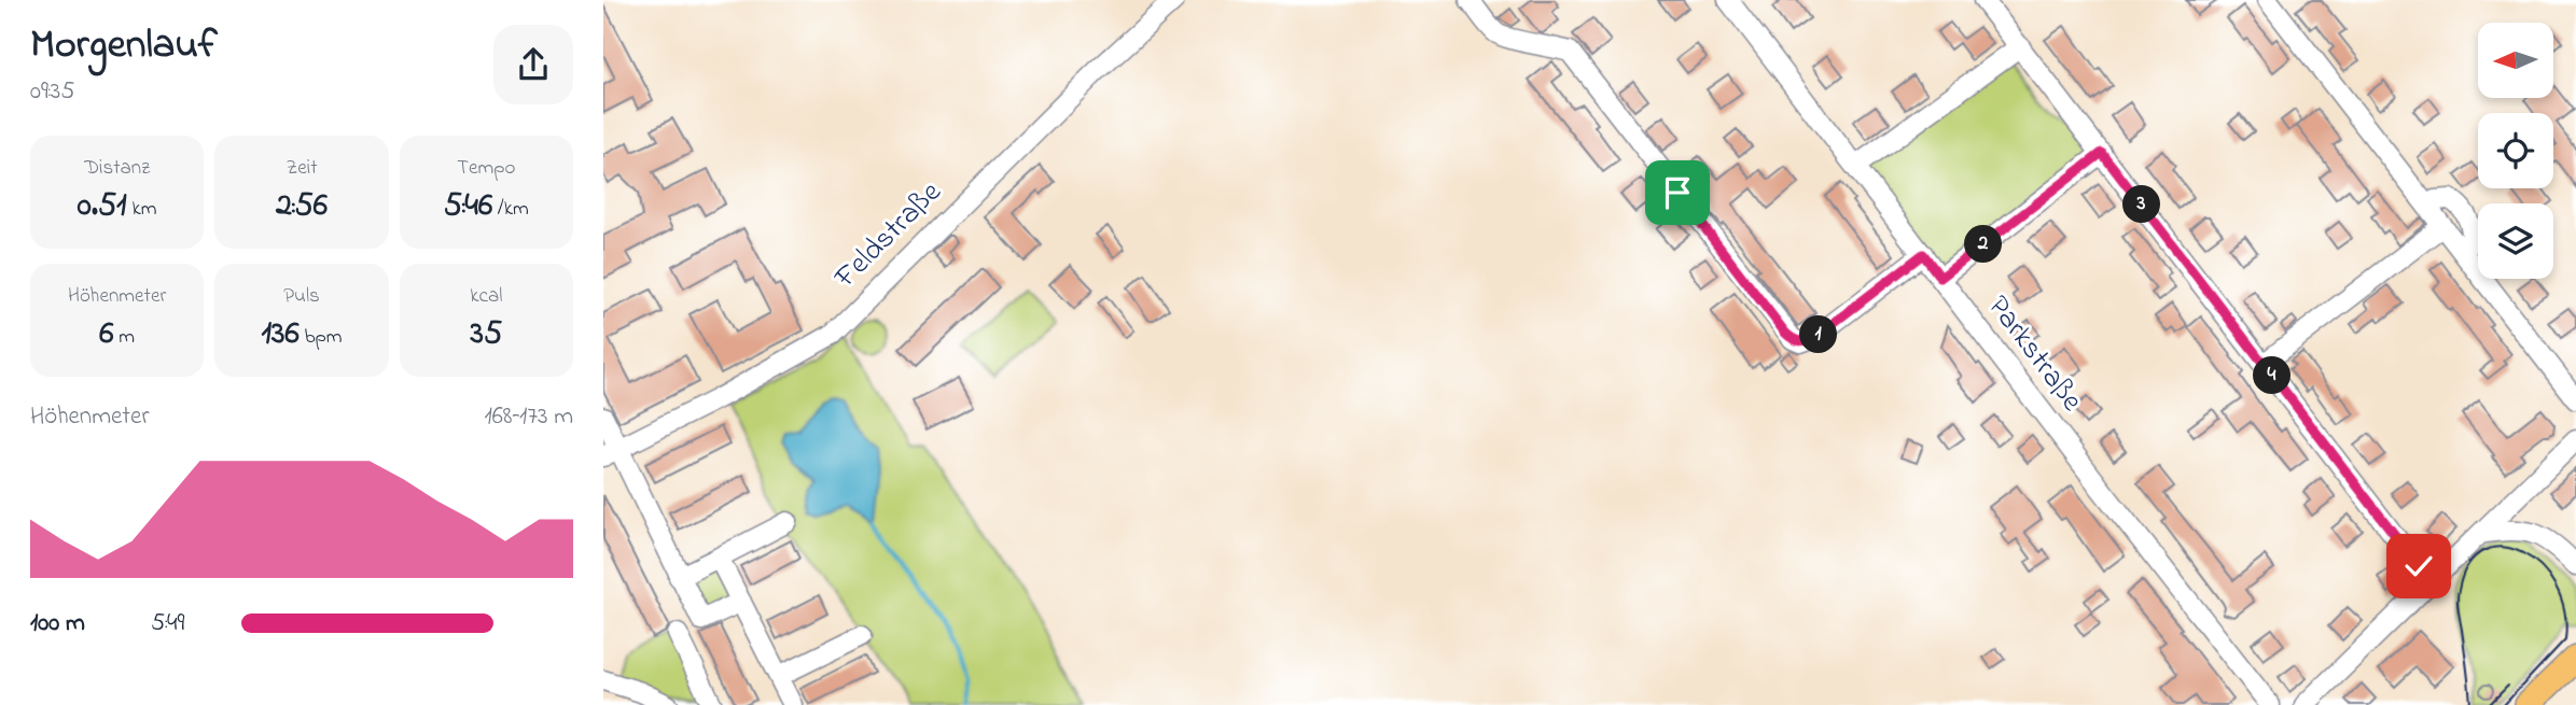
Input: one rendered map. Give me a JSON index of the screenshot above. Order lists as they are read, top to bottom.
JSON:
{
  "streets": {
    "street": ["Feldstraße", "Parkstraße"]
  },
  "north": "left",
  "page": {
    "heading": ["Morgenlauf", "09:35"],
    "stats": [
      ["Distanz", "0.51 km"],
      ["Zeit", "2:56"],
      ["Tempo", "5:46 /km"],
      ["Höhenmeter", "6 m"],
      ["Puls", "136 bpm"],
      ["kcal", "35"]
    ],
    "pins": [
      "3",
      "2",
      "1",
      "4"
    ],
    "chart": ["Höhenmeter", "168–173 m"],
    "list": [
      {
        "name": "100 m",
        "note": "5:49"
      }
    ]
  }
}
